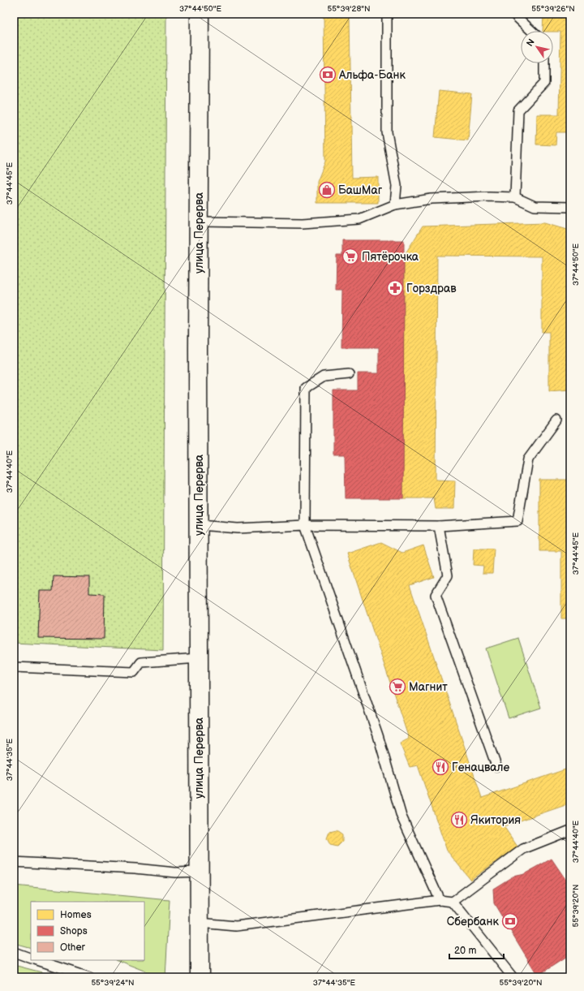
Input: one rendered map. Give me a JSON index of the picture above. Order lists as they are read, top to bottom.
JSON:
{
  "streets": {
    "main road": ["улица Перерва"]
  },
  "places": {
    "bank": ["Альфа-Банк", "Сбербанк"],
    "shop": ["БашМаг"],
    "supermarket": ["Пятёрочка", "Магнит"],
    "pharmacy": ["Горздрав"],
    "restaurant": ["Генацвале", "Якитория"]
  },
  "legend": ["Homes", "Shops", "Other"],
  "scale_bar": "20 m",
  "north": "top left",
  "coordinates": [
    "37°44'50\"E",
    "55°39'28\"N",
    "55°39'26\"N",
    "37°44'45\"E",
    "37°44'40\"E",
    "37°44'35\"E",
    "55°39'20\"N",
    "55°39'24\"N"
  ]
}
